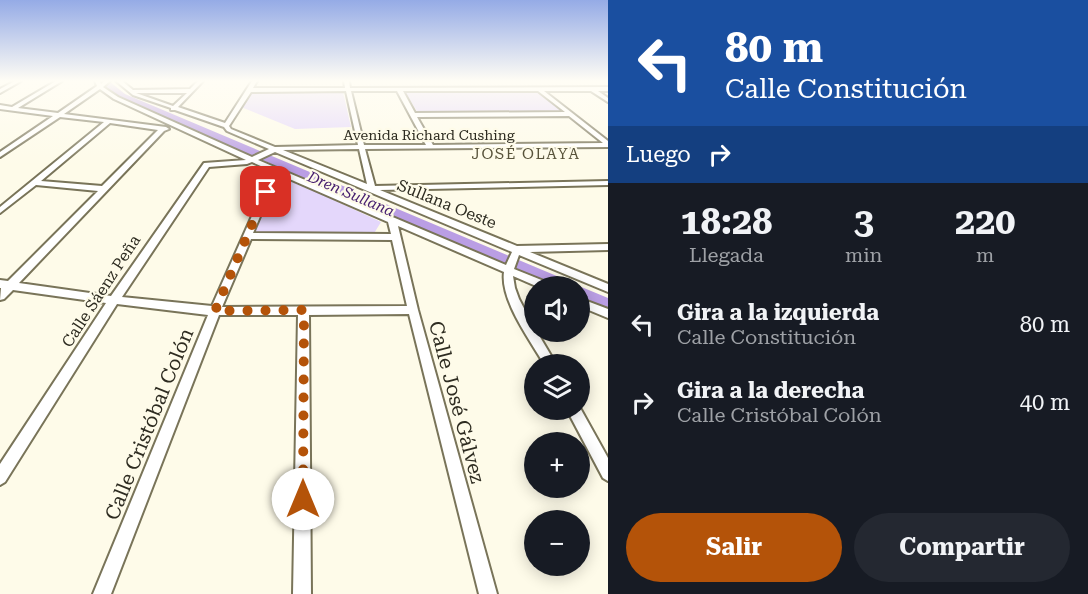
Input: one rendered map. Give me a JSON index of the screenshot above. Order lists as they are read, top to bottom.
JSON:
{
  "streets": {
    "street": [
      "Avenida Richard Cushing",
      "Sullana Oeste",
      "Calle Sáenz Peña",
      "Calle José Gálvez",
      "Calle Cristóbal Colón"
    ]
  },
  "crossings": [
    ["Avenida Richard Cushing", "Sullana Oeste"],
    ["Avenida Richard Cushing", "Calle Sáenz Peña"]
  ],
  "districts": ["JOSÉ OLAYA"],
  "water": ["Dren Sullana"],
  "page": {
    "turn": ["80 m", "Calle Constitución"],
    "then": "Luego",
    "eta": [
      "18:28",
      "Llegada",
      "3",
      "min",
      "220",
      "m"
    ],
    "map_buttons": ["+", "−"],
    "list": [
      {
        "name": "Gira a la izquierda",
        "note": "Calle Constitución",
        "value": "80 m"
      },
      {
        "name": "Gira a la derecha",
        "note": "Calle Cristóbal Colón",
        "value": "40 m"
      }
    ],
    "buttons": ["Salir", "Compartir"]
  }
}
